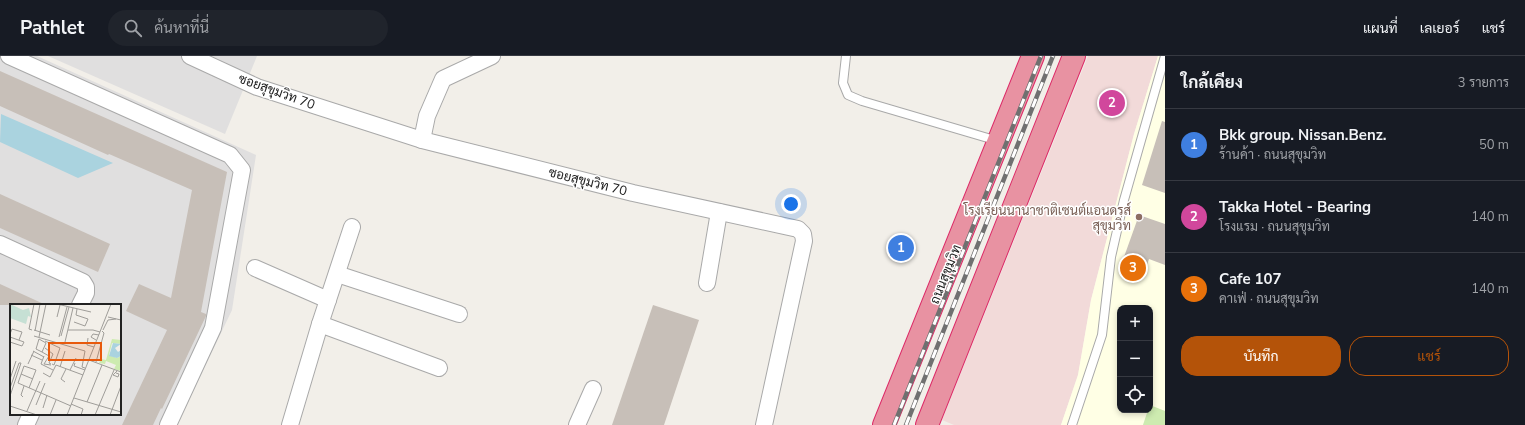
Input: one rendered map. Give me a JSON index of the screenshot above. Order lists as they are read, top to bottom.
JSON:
{
  "streets": {
    "highway": ["ถนนสุขุมวิท"],
    "street": ["ซอยสุขุมวิท 70"]
  },
  "places": ["โรงเรียนนานาชาติเซนต์แอนดรูส์ สุขุมวิท"],
  "page": {
    "header": "Pathlet",
    "search": "ค้นหาที่นี่",
    "nav": ["แผนที่", "เลเยอร์", "แชร์"],
    "heading": ["ใกล้เคียง", "3 รายการ"],
    "pins": ["2", "1", "3"],
    "list": [
      {
        "mark": "1",
        "name": "Bkk group. Nissan.Benz.",
        "note": "ร้านค้า · ถนนสุขุมวิท",
        "value": "50 m"
      },
      {
        "mark": "2",
        "name": "Takka Hotel - Bearing",
        "note": "โรงแรม · ถนนสุขุมวิท",
        "value": "140 m"
      },
      {
        "mark": "3",
        "name": "Cafe 107",
        "note": "คาเฟ่ · ถนนสุขุมวิท",
        "value": "140 m"
      }
    ],
    "map_buttons": ["+", "−"],
    "buttons": ["บันทึก", "แชร์"]
  }
}
